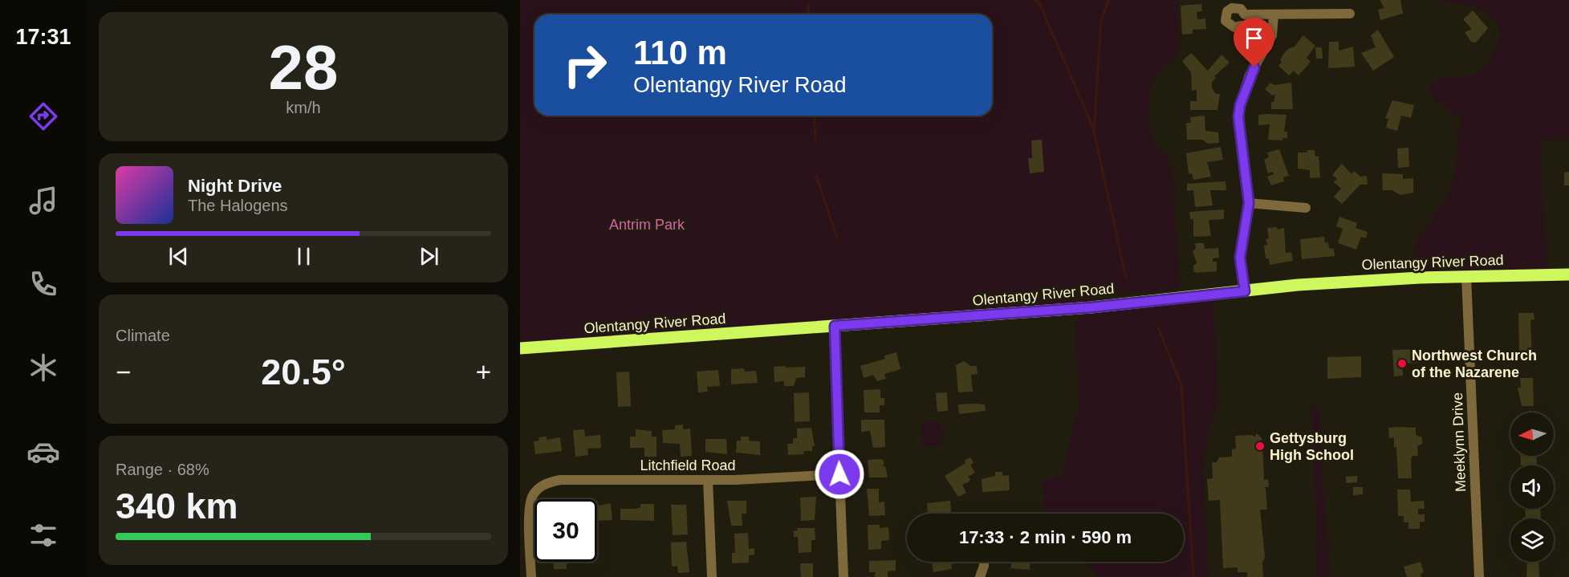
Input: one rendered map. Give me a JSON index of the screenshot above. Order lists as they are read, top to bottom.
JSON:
{
  "streets": {
    "main road": ["Olentangy River Road"],
    "street": ["Meeklynn Drive", "Litchfield Road"]
  },
  "crossings": [
    ["Olentangy River Road", "Meeklynn Drive"]
  ],
  "parks": ["Antrim Park"],
  "places": ["Northwest Church of the Nazarene", "Gettysburg High School"],
  "north": "left",
  "page": {
    "tabs": "17:31",
    "tile": [
      ["28", "km/h"],
      "Climate",
      ["Range · 68%", "340 km"]
    ],
    "turn": ["110 m", "Olentangy River Road"],
    "song": ["Night Drive", "The Halogens"],
    "heat": ["−", "20.5°", "+"],
    "limit": "30",
    "trip": "17:33 · 2 min · 590 m"
  }
}
